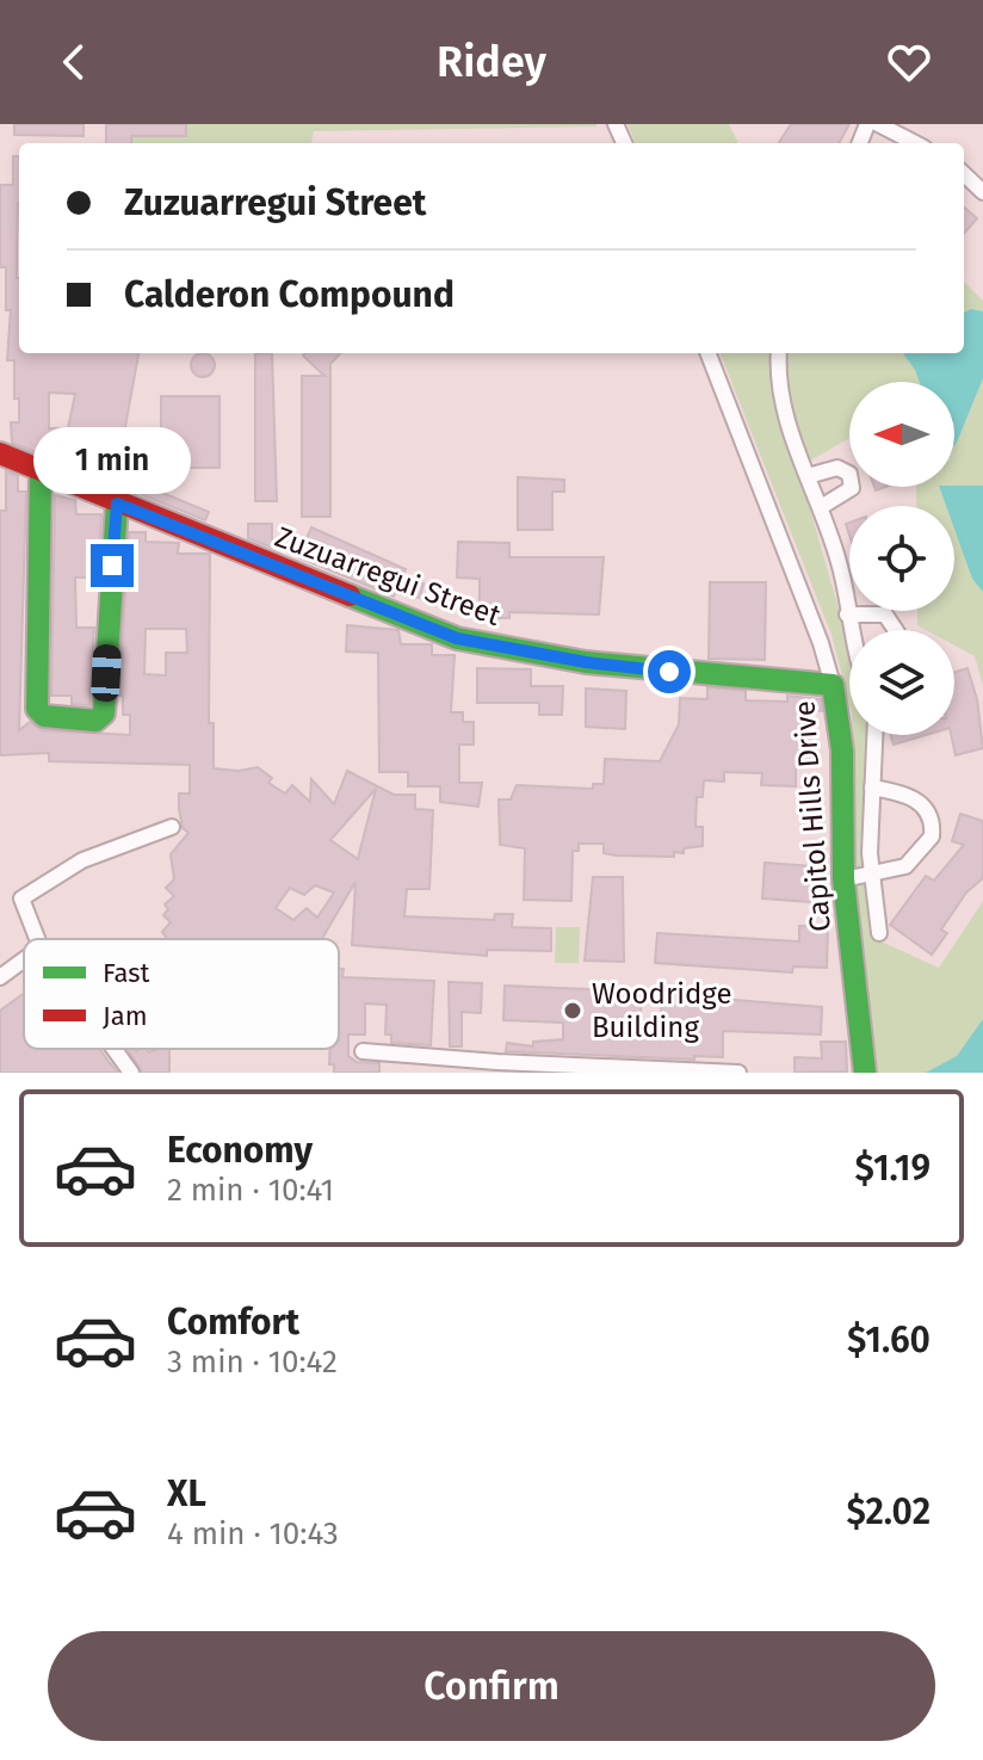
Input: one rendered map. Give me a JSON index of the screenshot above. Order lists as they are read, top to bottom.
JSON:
{
  "streets": {
    "street": ["Zuzuarregui Street", "Capitol Hills Drive"]
  },
  "crossings": [
    ["Zuzuarregui Street", "Capitol Hills Drive"]
  ],
  "places": ["Woodridge Building"],
  "legend": ["Fast", "Jam"],
  "north": "left",
  "page": {
    "header": "Ridey",
    "banner": ["Zuzuarregui Street", "Calderon Compound"],
    "bubble": "1 min",
    "list": [
      {
        "name": "Economy",
        "note": "2 min · 10:41",
        "value": "$1.19"
      },
      {
        "name": "Comfort",
        "note": "3 min · 10:42",
        "value": "$1.60"
      },
      {
        "name": "XL",
        "note": "4 min · 10:43",
        "value": "$2.02"
      }
    ],
    "buttons": "Confirm"
  }
}
